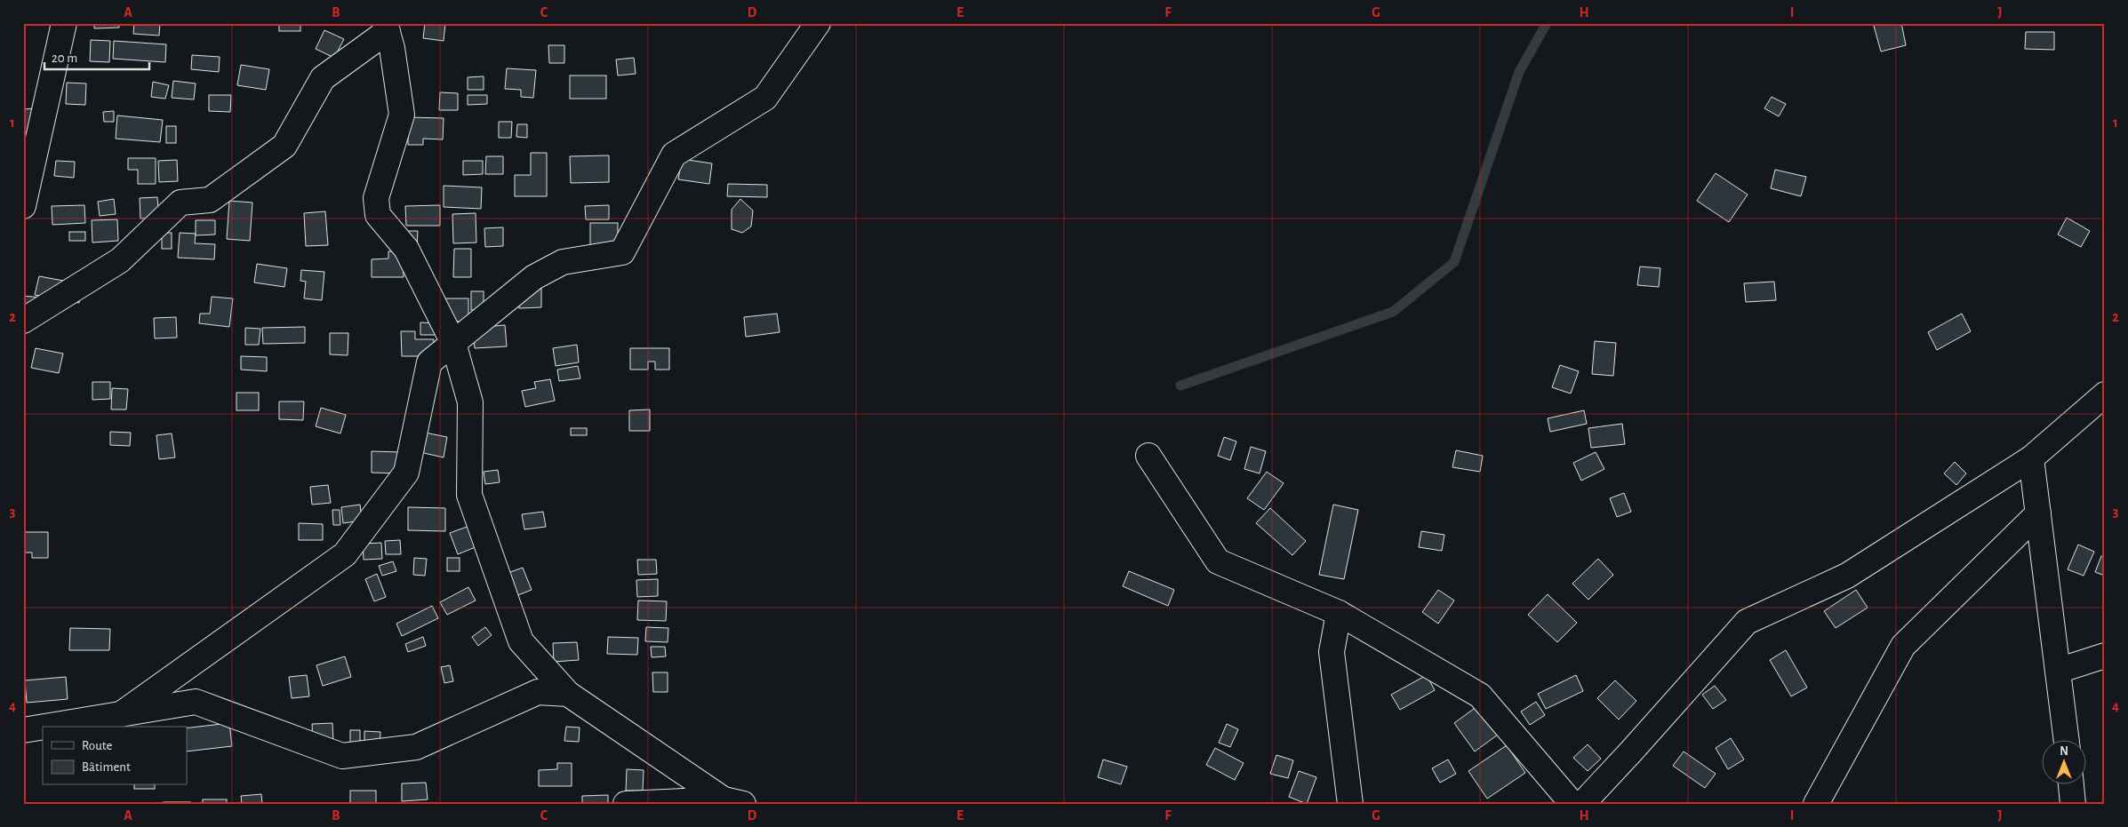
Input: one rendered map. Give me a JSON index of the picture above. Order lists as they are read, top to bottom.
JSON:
{
  "legend": ["Route", "Bâtiment"],
  "scale_bar": "20 m",
  "north": "top",
  "grid": {
    "columns": [
      "A",
      "B",
      "C",
      "D",
      "E",
      "F",
      "G",
      "H",
      "I",
      "J"
    ],
    "rows": [
      "1",
      "2",
      "3",
      "4"
    ]
  }
}
